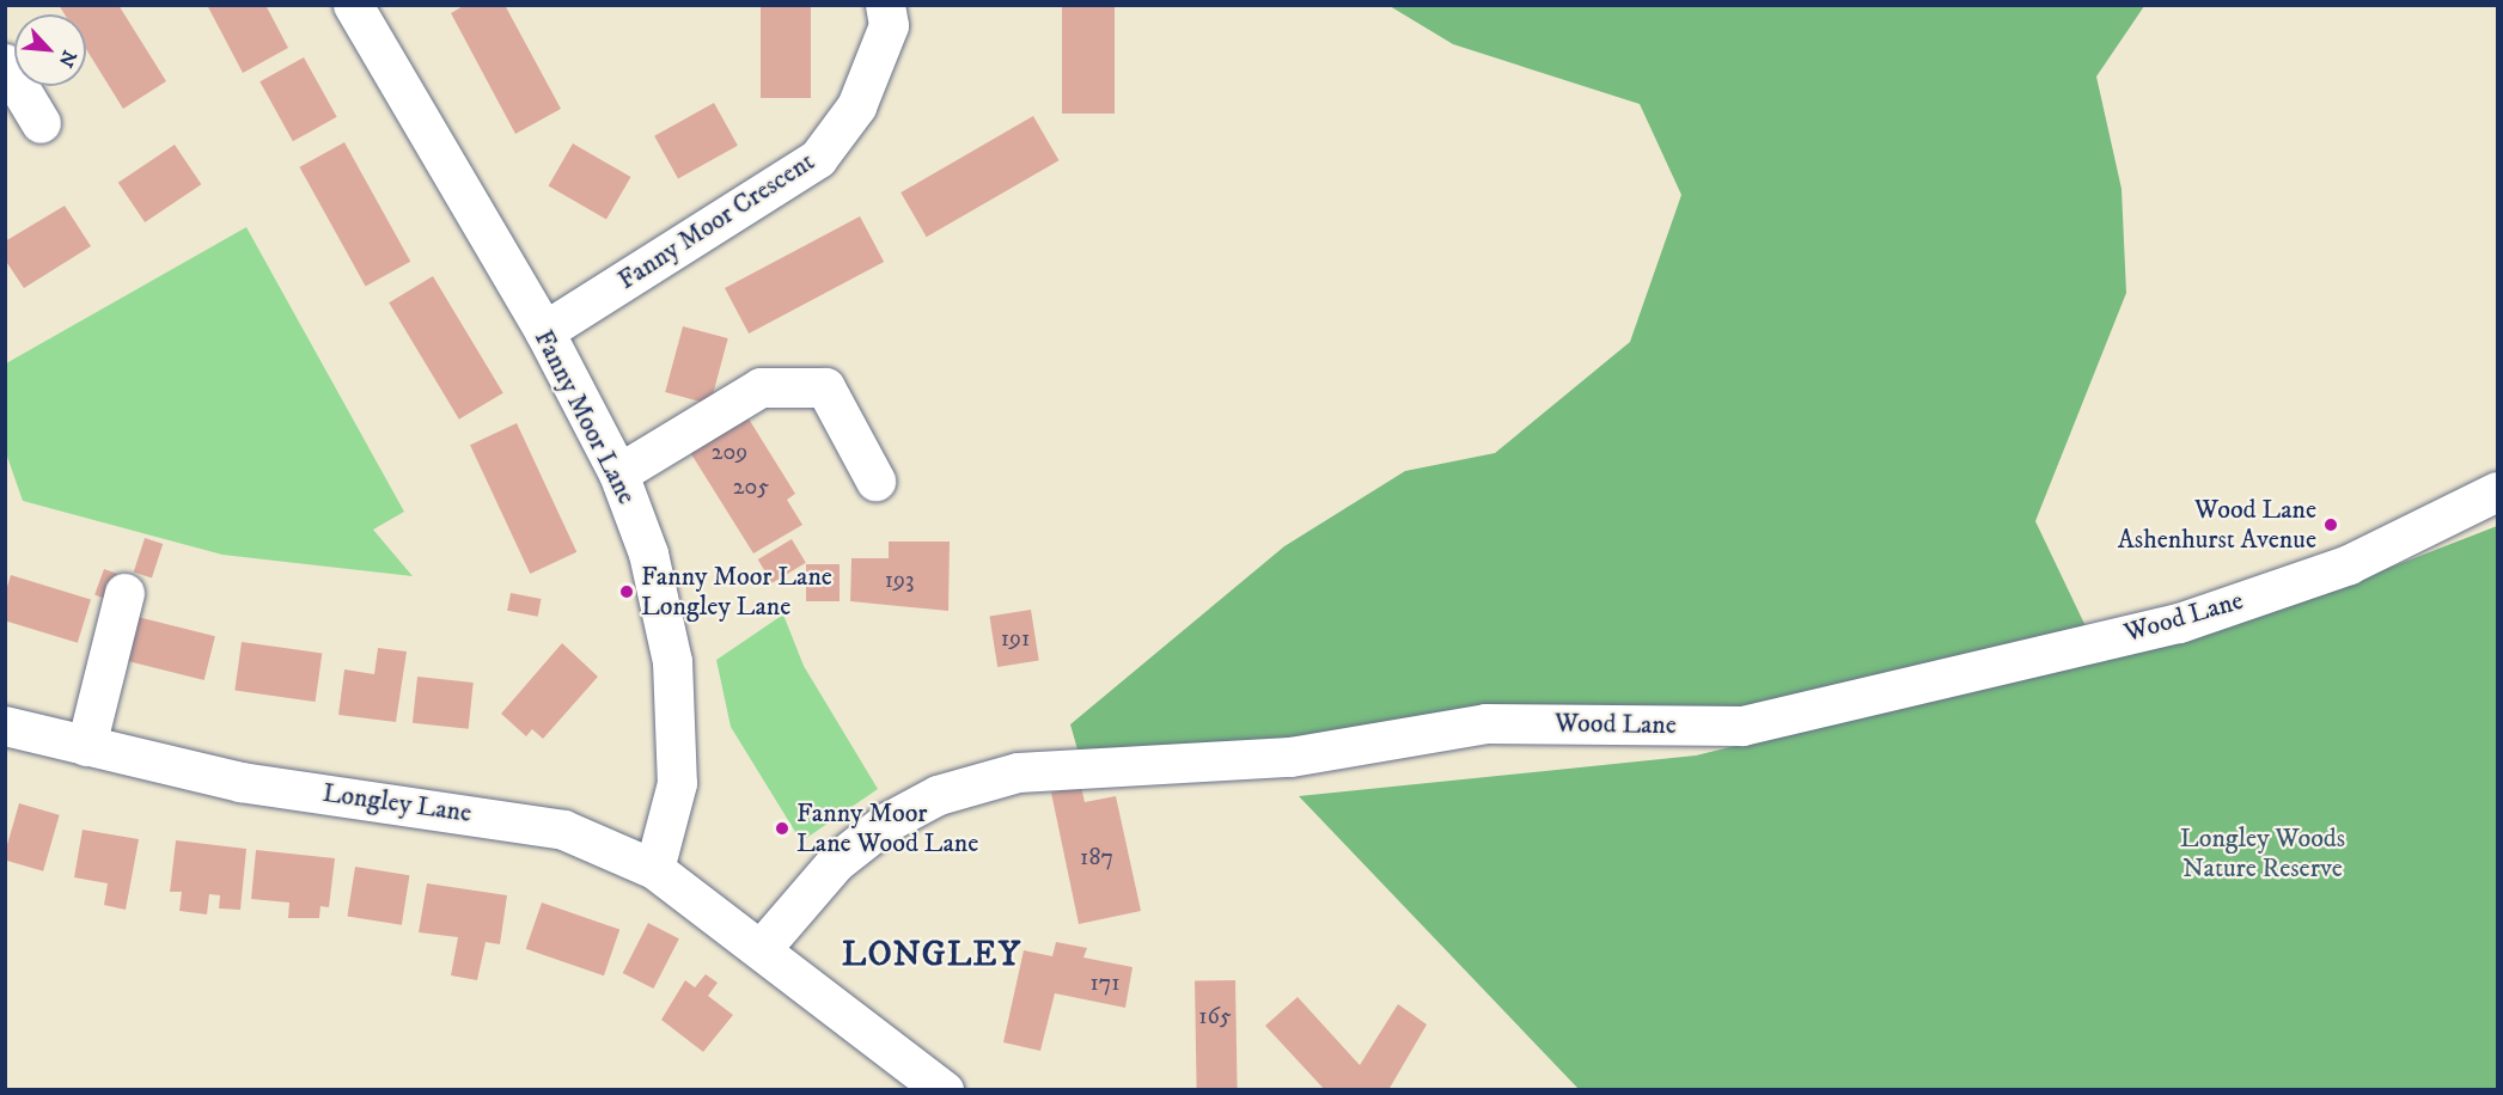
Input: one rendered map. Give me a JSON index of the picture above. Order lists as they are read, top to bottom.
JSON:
{
  "streets": {
    "street": [
      "Fanny Moor Crescent",
      "Fanny Moor Lane",
      "Wood Lane",
      "Longley Lane"
    ]
  },
  "crossings": [
    ["Fanny Moor Crescent", "Fanny Moor Lane"],
    ["Fanny Moor Lane", "Longley Lane"],
    ["Wood Lane", "Longley Lane"]
  ],
  "districts": ["LONGLEY"],
  "parks": ["Longley Woods Nature Reserve"],
  "places": ["Wood Lane Ashenhurst Avenue", "Fanny Moor Lane Longley Lane", "Fanny Moor Lane Wood Lane"],
  "house_numbers": [
    "209",
    "205",
    "193",
    "191",
    "187",
    "171",
    "165"
  ],
  "north": "bottom right"
}
